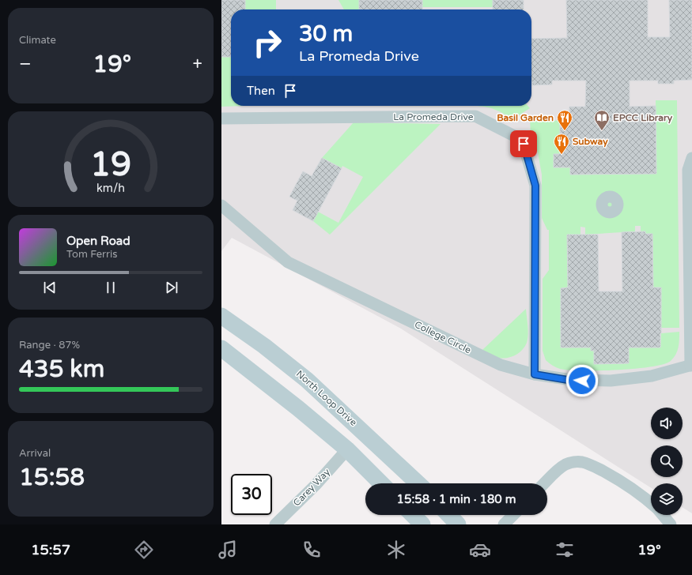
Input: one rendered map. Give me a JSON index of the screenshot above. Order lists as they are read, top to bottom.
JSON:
{
  "streets": {
    "main road": ["North Loop Drive"],
    "street": ["La Promeda Drive", "College Circle", "Carey Way"]
  },
  "crossings": [
    ["La Promeda Drive", "College Circle"]
  ],
  "places": {
    "restaurant": ["Basil Garden", "Subway"],
    "library": ["EPCC Library"]
  },
  "page": {
    "tile": [
      "Climate",
      ["Range · 87%", "435 km"],
      ["Arrival", "15:58"]
    ],
    "turn": ["30 m", "La Promeda Drive"],
    "heat": ["−", "19°", "+"],
    "then": "Then",
    "song": ["Open Road", "Tom Ferris"],
    "limit": "30",
    "trip": "15:58 · 1 min · 180 m",
    "tabs": ["15:57", "19°"],
    "gauge": ["19", "km/h"]
  }
}
